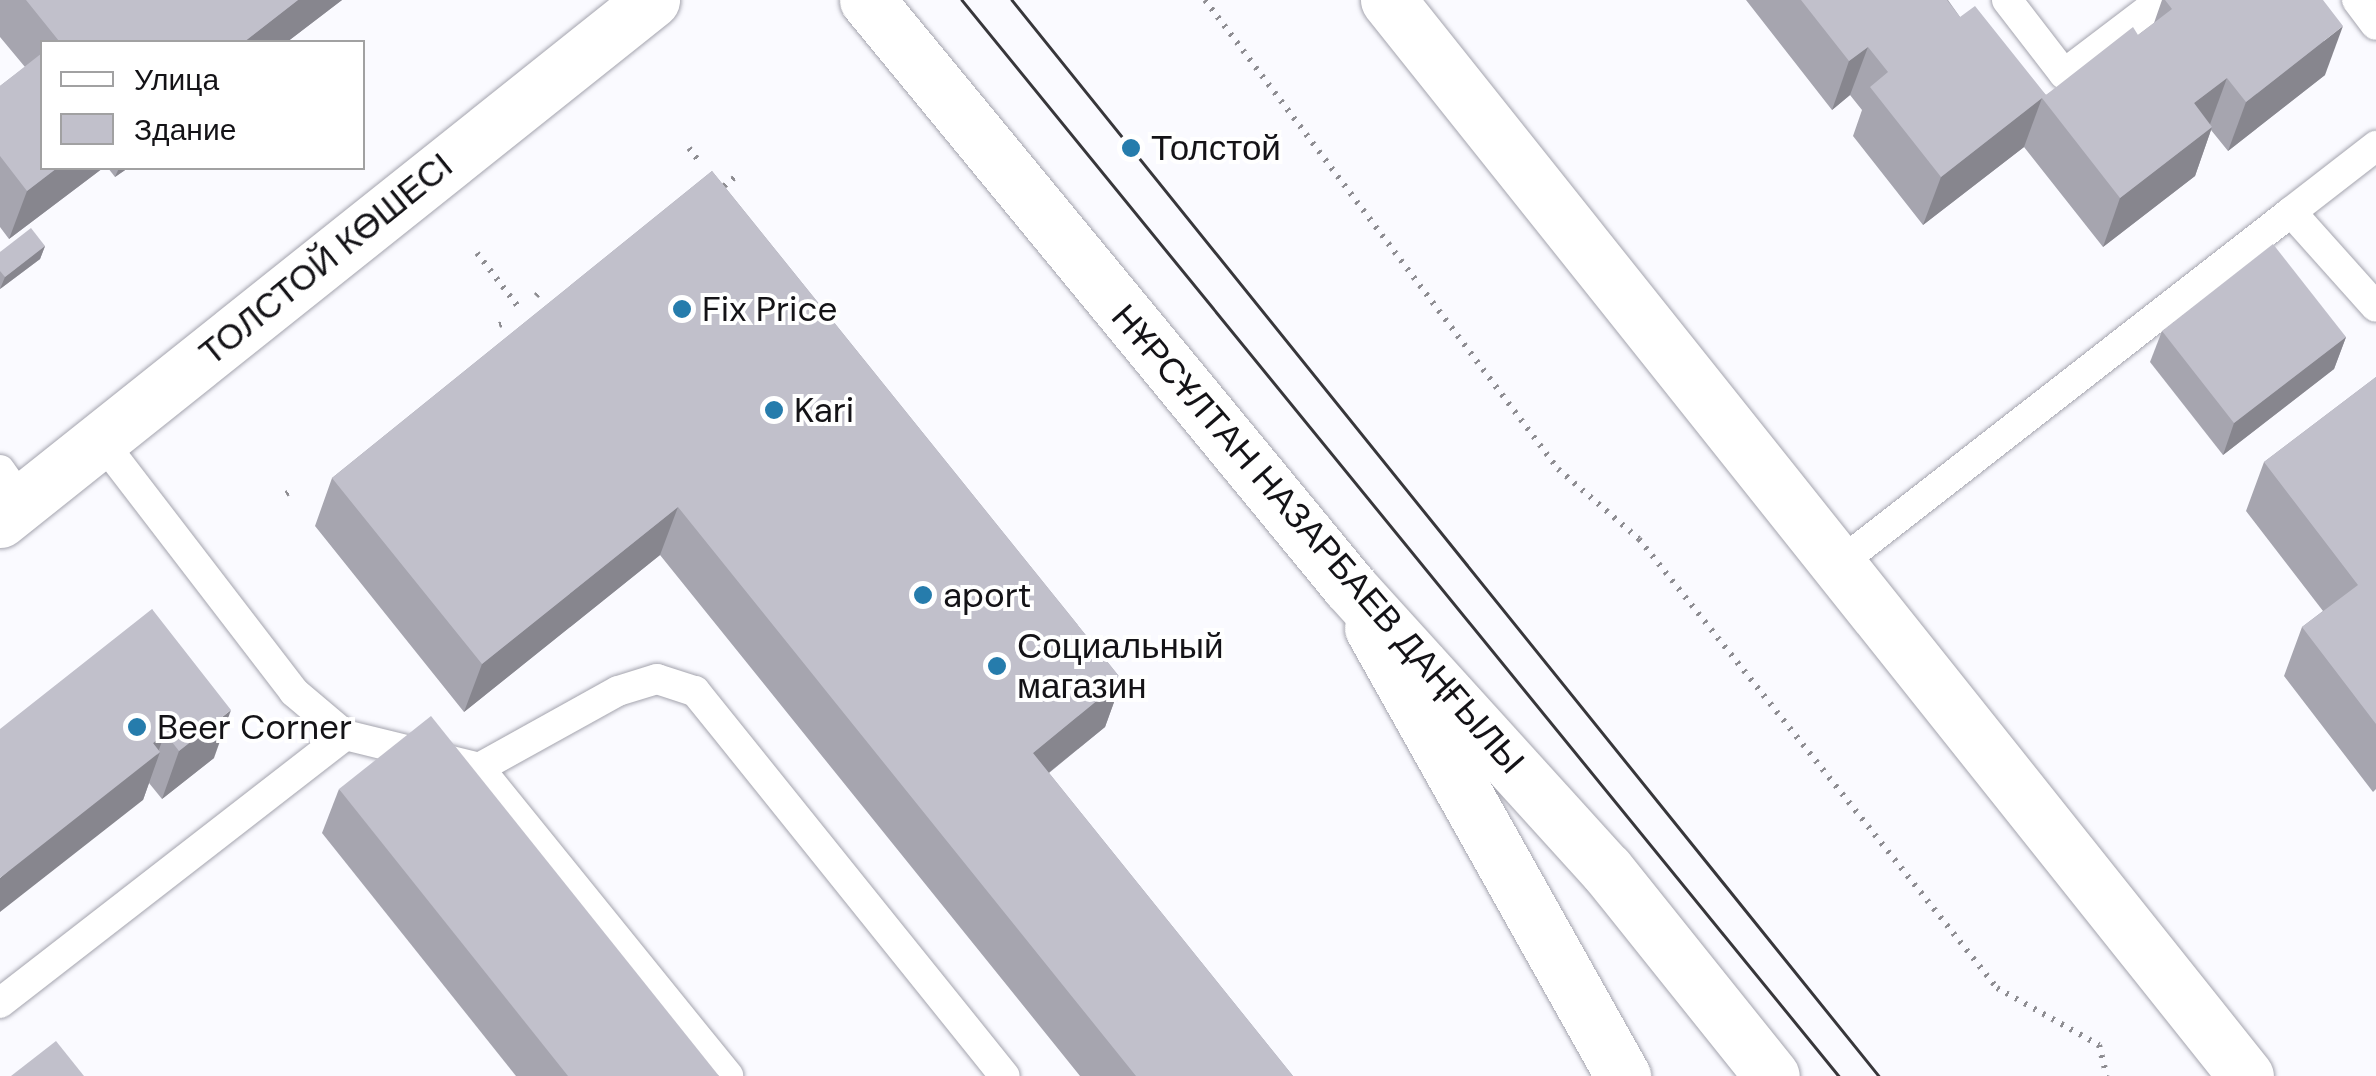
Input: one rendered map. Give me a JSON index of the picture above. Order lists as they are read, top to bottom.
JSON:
{
  "streets": {
    "main road": ["ТОЛСТОЙ КӨШЕСІ", "НҰРСҰЛТАН НАЗАРБАЕВ ДАҢҒЫЛЫ"]
  },
  "places": [
    "Толстой",
    "Fix Price",
    "Kari",
    "aport",
    "Социальный магазин",
    "Beer Corner"
  ],
  "legend": ["Улица", "Здание"]
}
